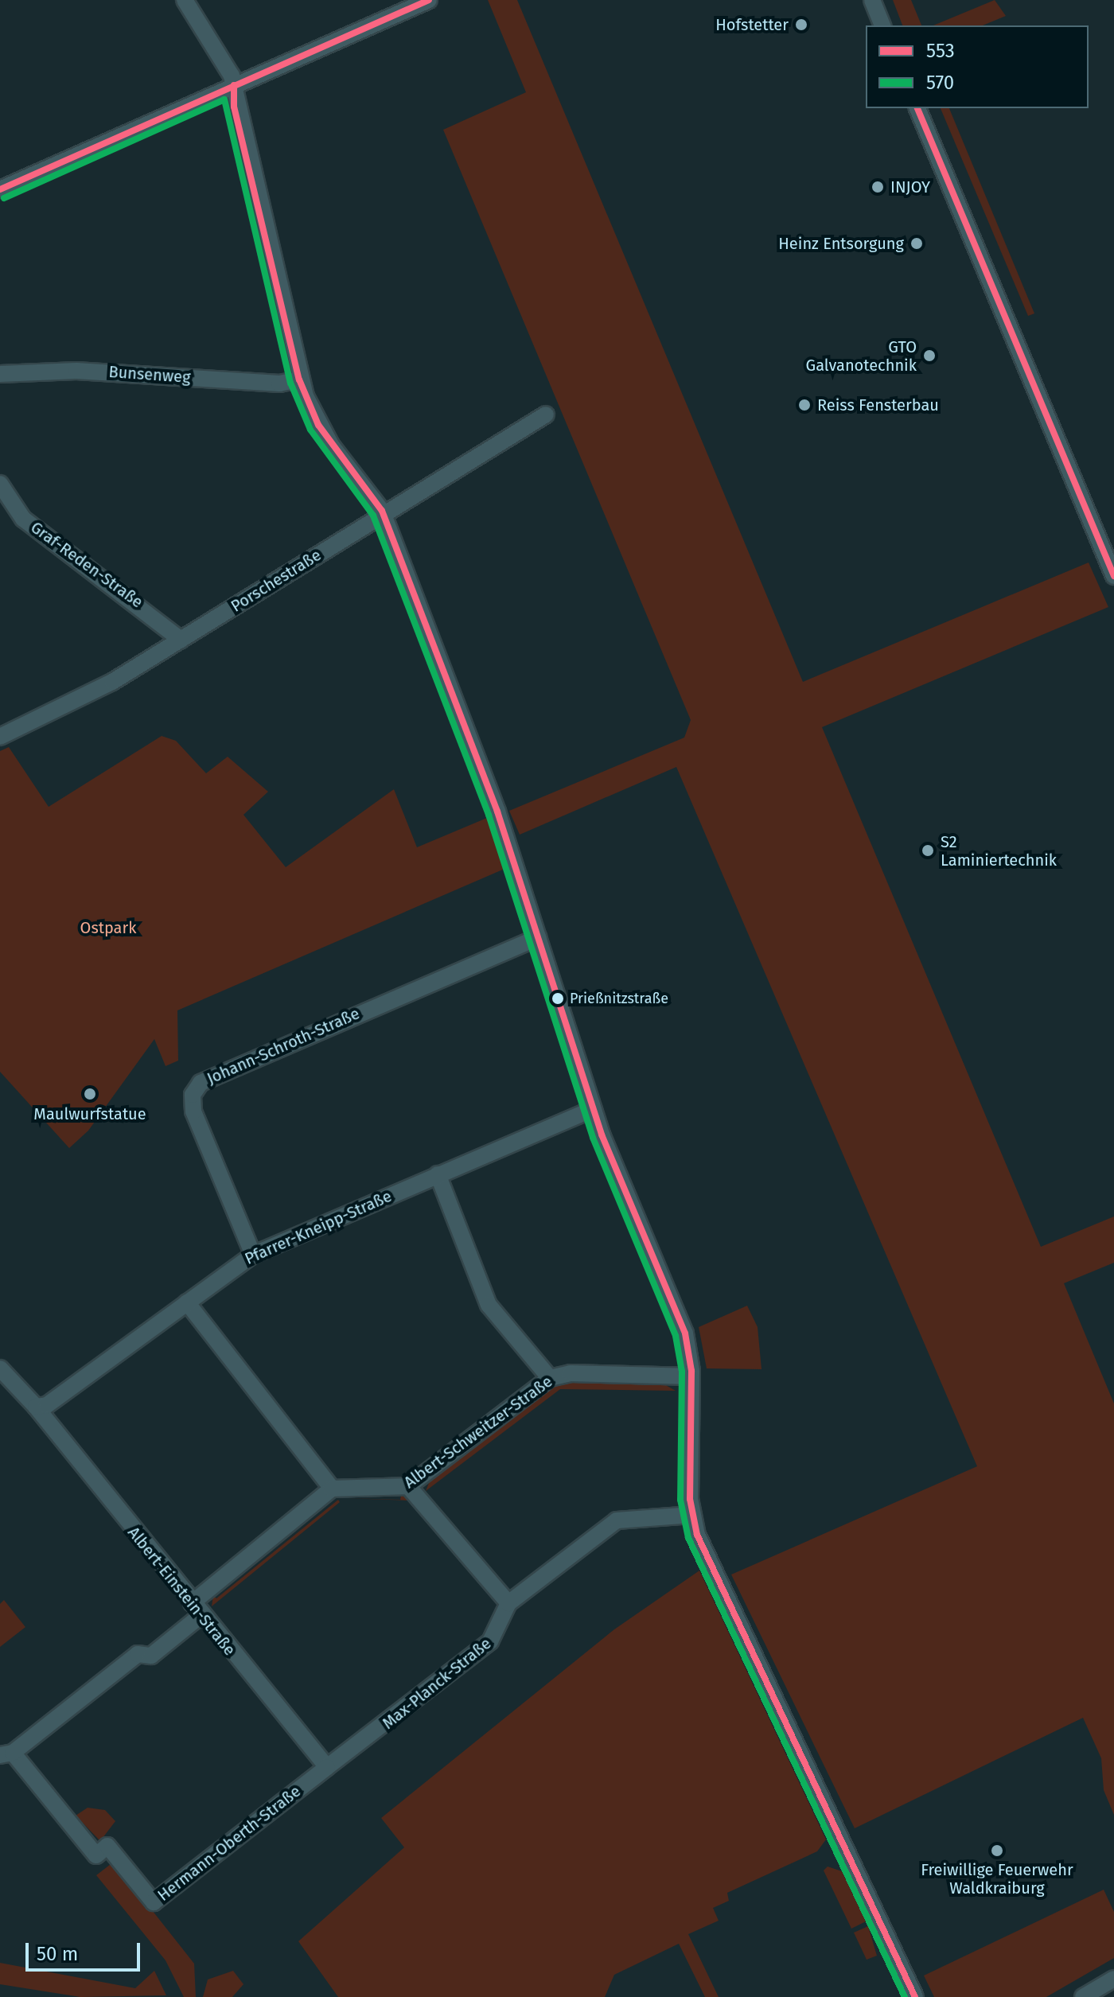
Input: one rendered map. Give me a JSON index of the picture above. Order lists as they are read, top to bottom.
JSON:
{
  "streets": {
    "street": [
      "Bunsenweg",
      "Graf-Reden-Straße",
      "Porschestraße",
      "Johann-Schroth-Straße",
      "Pfarrer-Kneipp-Straße",
      "Albert-Schweitzer-Straße",
      "Albert-Einstein-Straße",
      "Max-Planck-Straße",
      "Hermann-Oberth-Straße"
    ]
  },
  "crossings": [
    ["Graf-Reden-Straße", "Porschestraße"],
    ["Johann-Schroth-Straße", "Pfarrer-Kneipp-Straße"],
    ["Pfarrer-Kneipp-Straße", "Albert-Einstein-Straße"],
    ["Albert-Einstein-Straße", "Max-Planck-Straße"],
    ["Albert-Einstein-Straße", "Hermann-Oberth-Straße"],
    ["Max-Planck-Straße", "Hermann-Oberth-Straße"]
  ],
  "parks": ["Ostpark"],
  "places": [
    "Hofstetter",
    "INJOY",
    "Heinz Entsorgung",
    "GTO Galvanotechnik",
    "Reiss Fensterbau",
    "S2 Laminiertechnik",
    "Prießnitzstraße",
    "Maulwurfstatue",
    "Freiwillige Feuerwehr Waldkraiburg"
  ],
  "lines": ["transit line 553", "transit line 570"],
  "legend": ["553", "570"],
  "scale_bar": "50 m"
}
